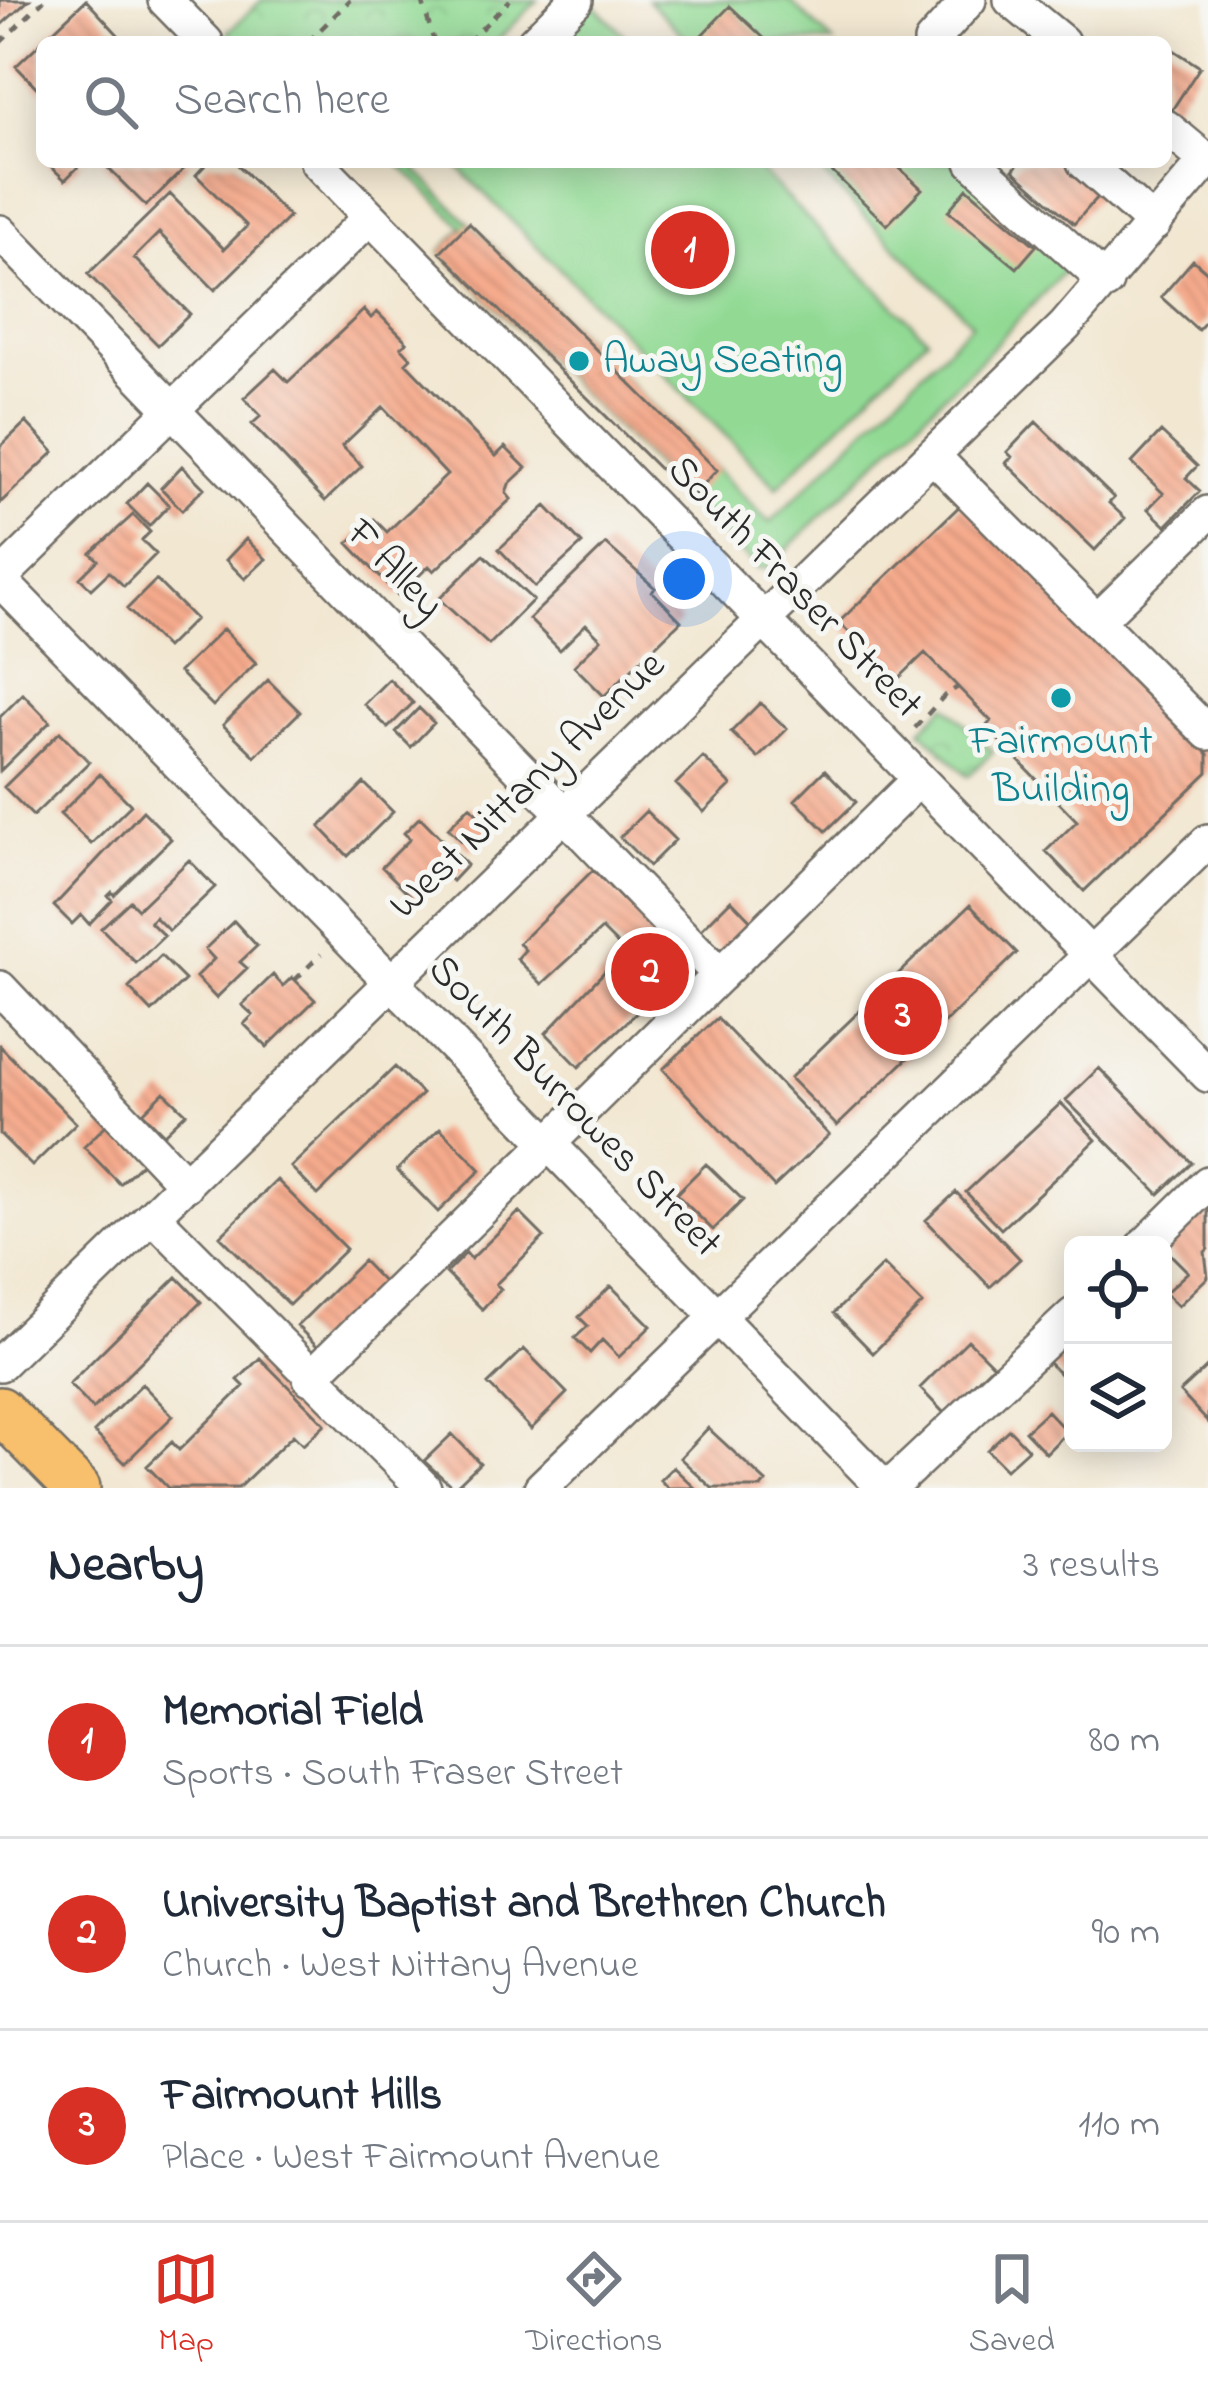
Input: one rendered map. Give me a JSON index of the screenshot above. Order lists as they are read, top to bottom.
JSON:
{
  "streets": {
    "street": [
      "F Alley",
      "South Fraser Street",
      "West Nittany Avenue",
      "South Burrowes Street"
    ]
  },
  "crossings": [
    ["F Alley", "West Nittany Avenue"],
    ["South Fraser Street", "West Nittany Avenue"],
    ["West Nittany Avenue", "South Burrowes Street"]
  ],
  "places": ["Away Seating", "Fairmount Building"],
  "page": {
    "search": "Search here",
    "pins": ["1", "2", "3"],
    "heading": ["Nearby", "3 results"],
    "list": [
      {
        "mark": "1",
        "name": "Memorial Field",
        "note": "Sports · South Fraser Street",
        "value": "80 m"
      },
      {
        "mark": "2",
        "name": "University Baptist and Brethren Church",
        "note": "Church · West Nittany Avenue",
        "value": "90 m"
      },
      {
        "mark": "3",
        "name": "Fairmount Hills",
        "note": "Place · West Fairmount Avenue",
        "value": "110 m"
      }
    ],
    "nav": ["Map", "Directions", "Saved"]
  }
}
